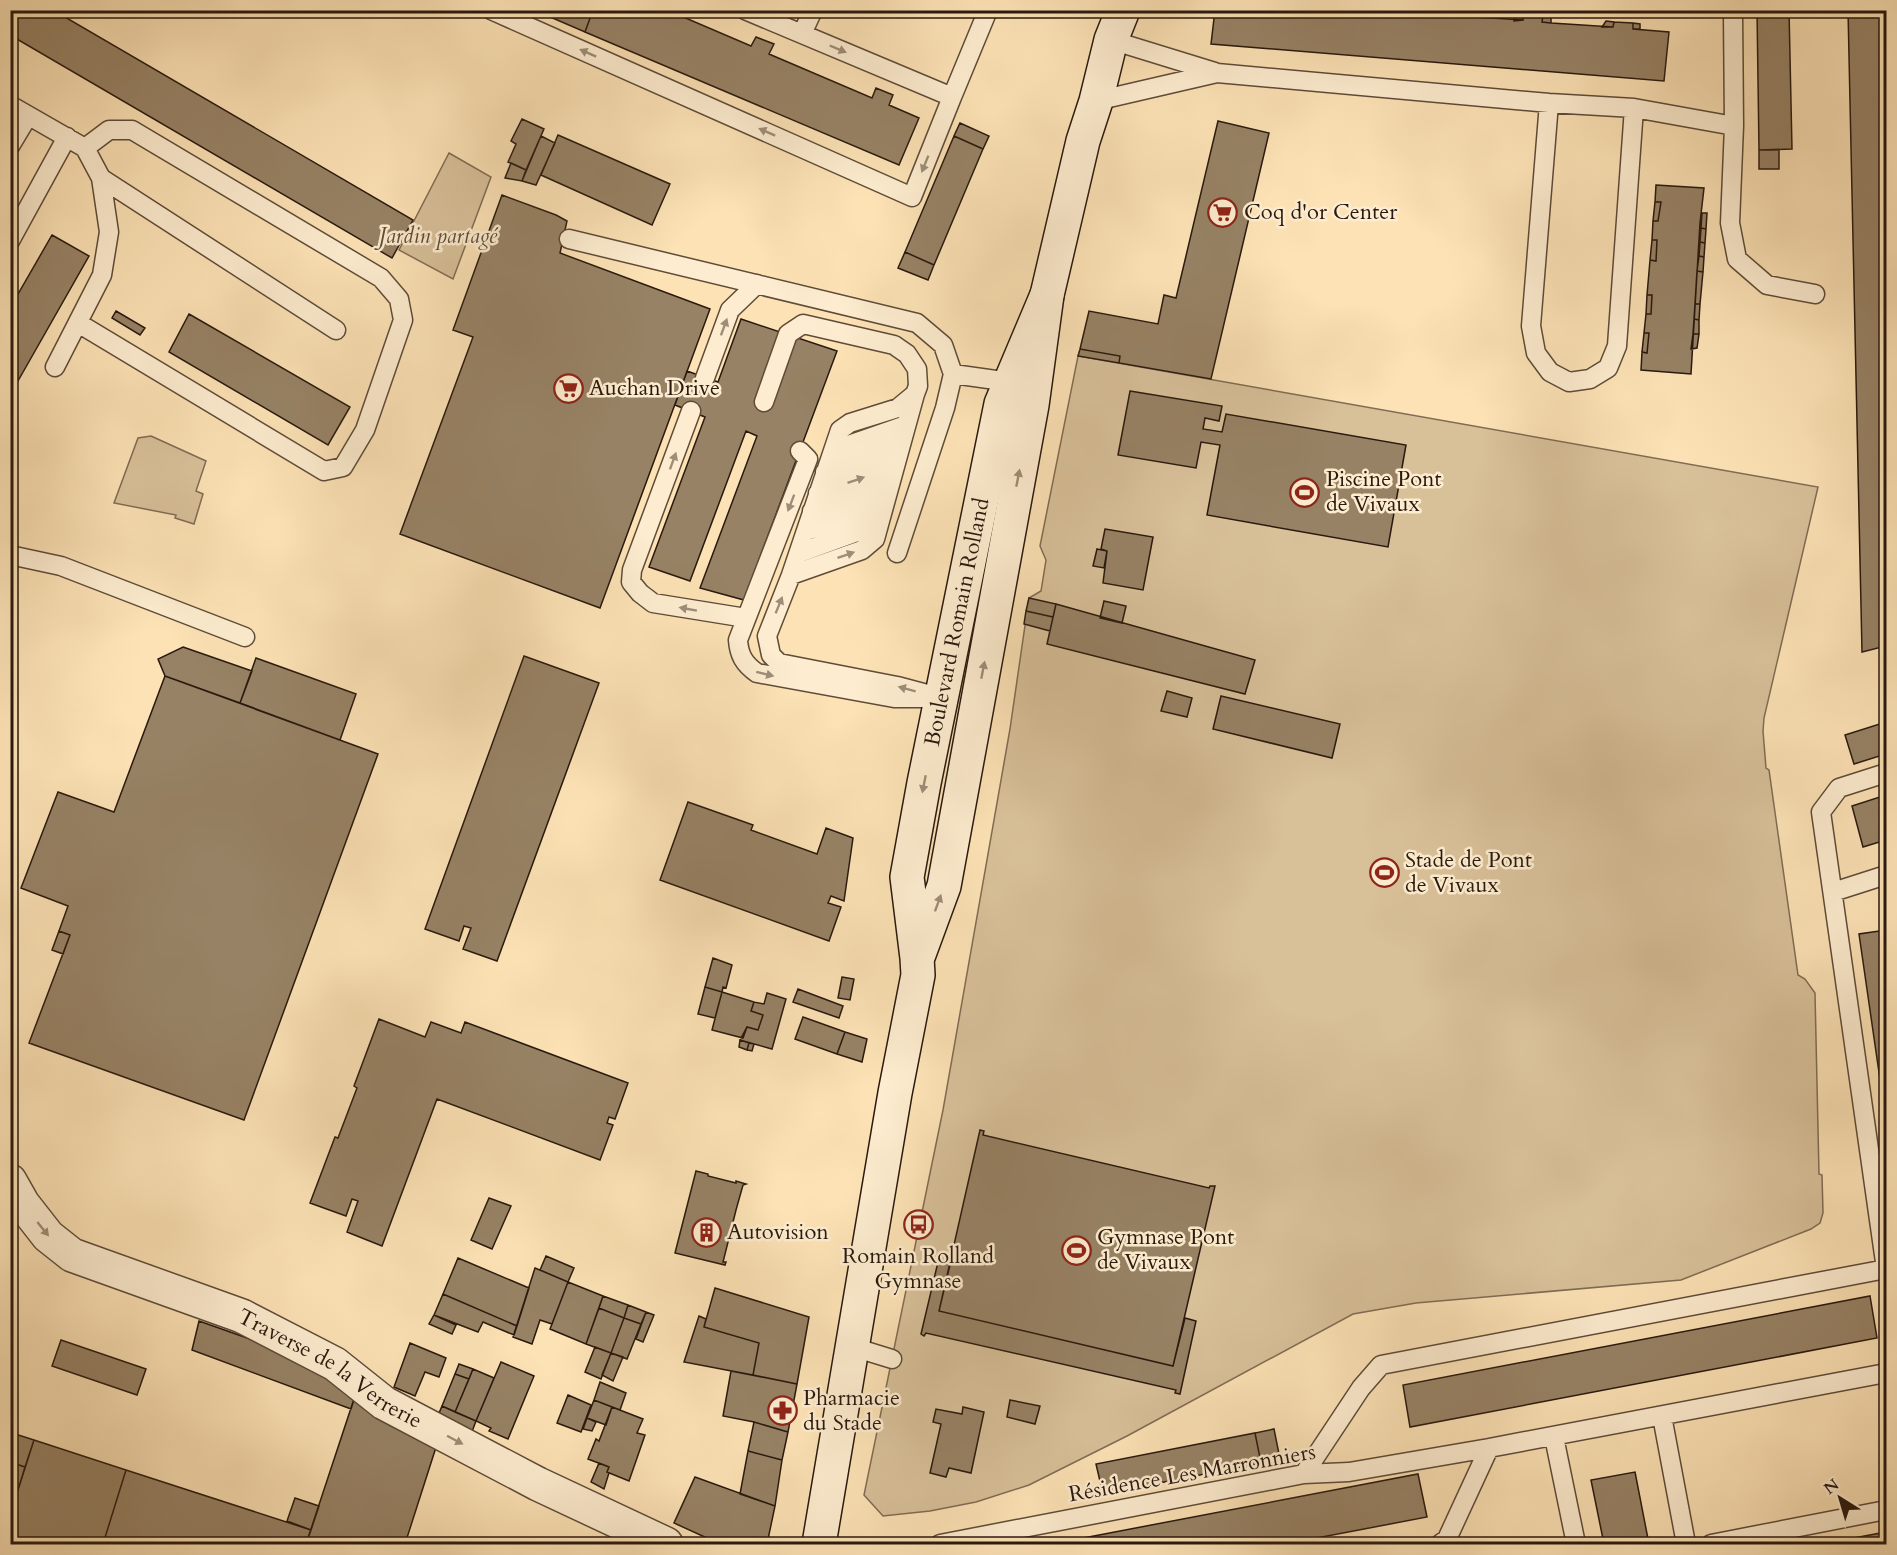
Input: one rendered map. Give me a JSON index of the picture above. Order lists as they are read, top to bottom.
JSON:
{
  "streets": {
    "main road": ["Boulevard Romain Rolland", "Traverse de la Verrerie"],
    "lane": ["Résidence Les Marronniers"]
  },
  "one_way": ["Traverse de la Verrerie"],
  "parks": ["Jardin partagé"],
  "places": {
    "supermarket": ["Coq d'or Center", "Auchan Drive"],
    "sports": ["Piscine Pont de Vivaux", "Stade de Pont de Vivaux", "Gymnase Pont de Vivaux"],
    "bus stop": ["Romain Rolland Gymnase"],
    "building": ["Autovision"],
    "pharmacy": ["Pharmacie du Stade"]
  },
  "north": "top left"
}
